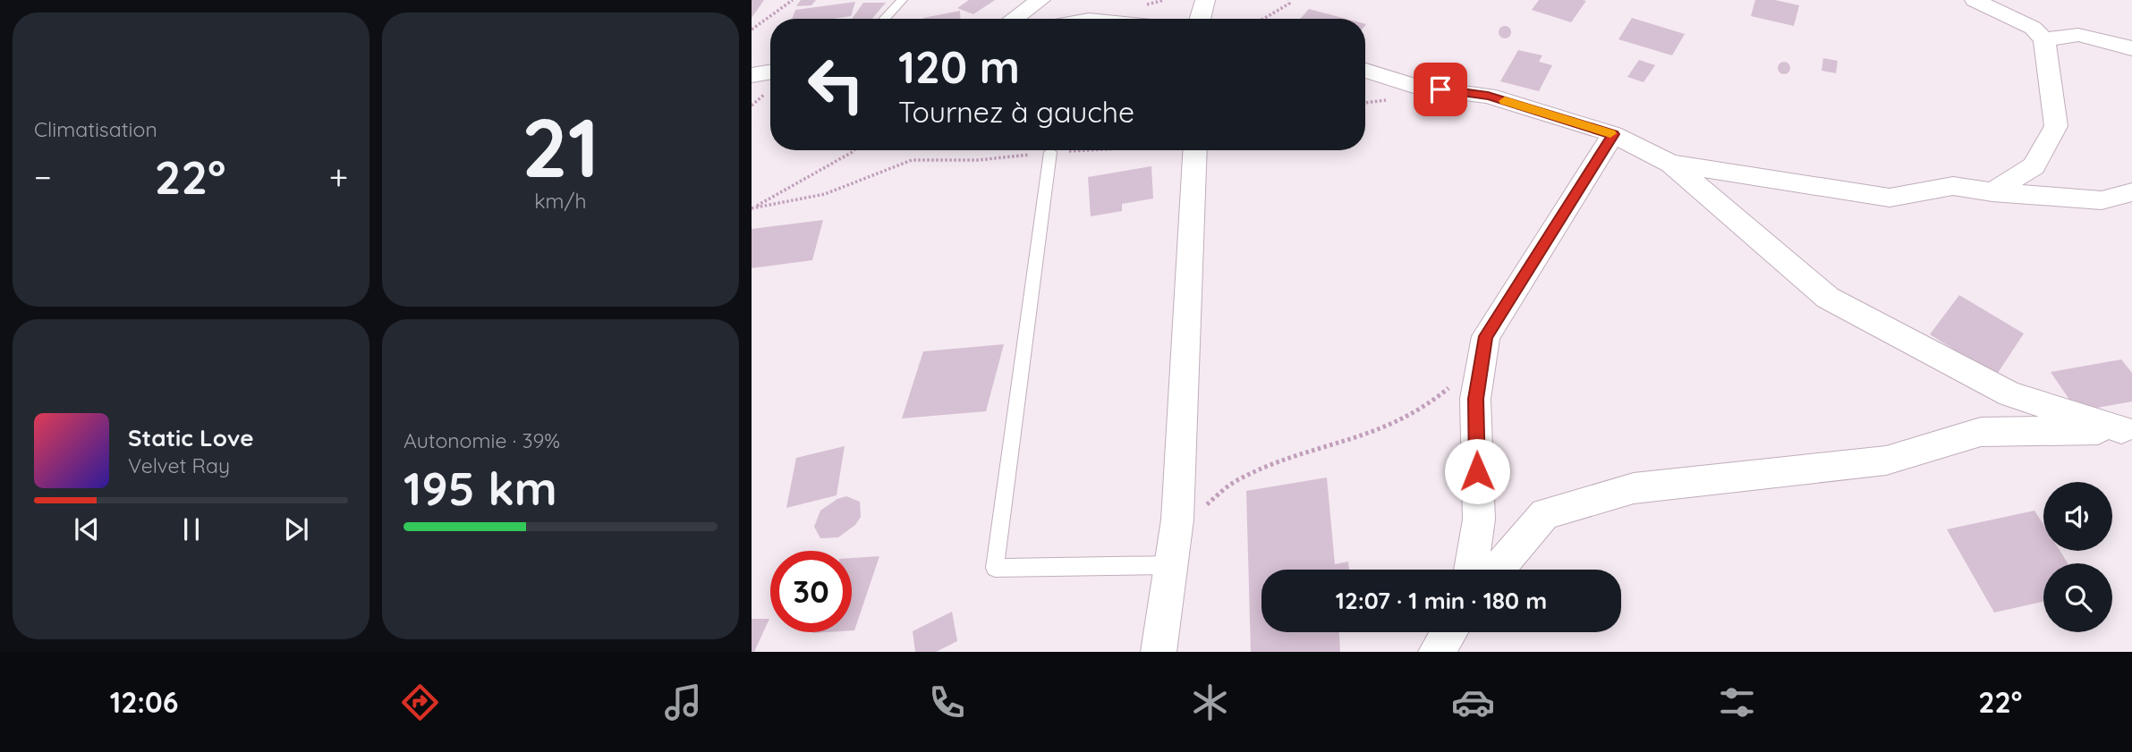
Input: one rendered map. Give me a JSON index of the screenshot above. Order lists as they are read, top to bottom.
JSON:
{
  "page": {
    "tile": [
      "Climatisation",
      ["21", "km/h"],
      ["Autonomie · 39%", "195 km"]
    ],
    "turn": ["120 m", "Tournez à gauche"],
    "heat": ["−", "22°", "+"],
    "song": ["Static Love", "Velvet Ray"],
    "limit": "30",
    "trip": "12:07 · 1 min · 180 m",
    "tabs": ["12:06", "22°"]
  }
}
